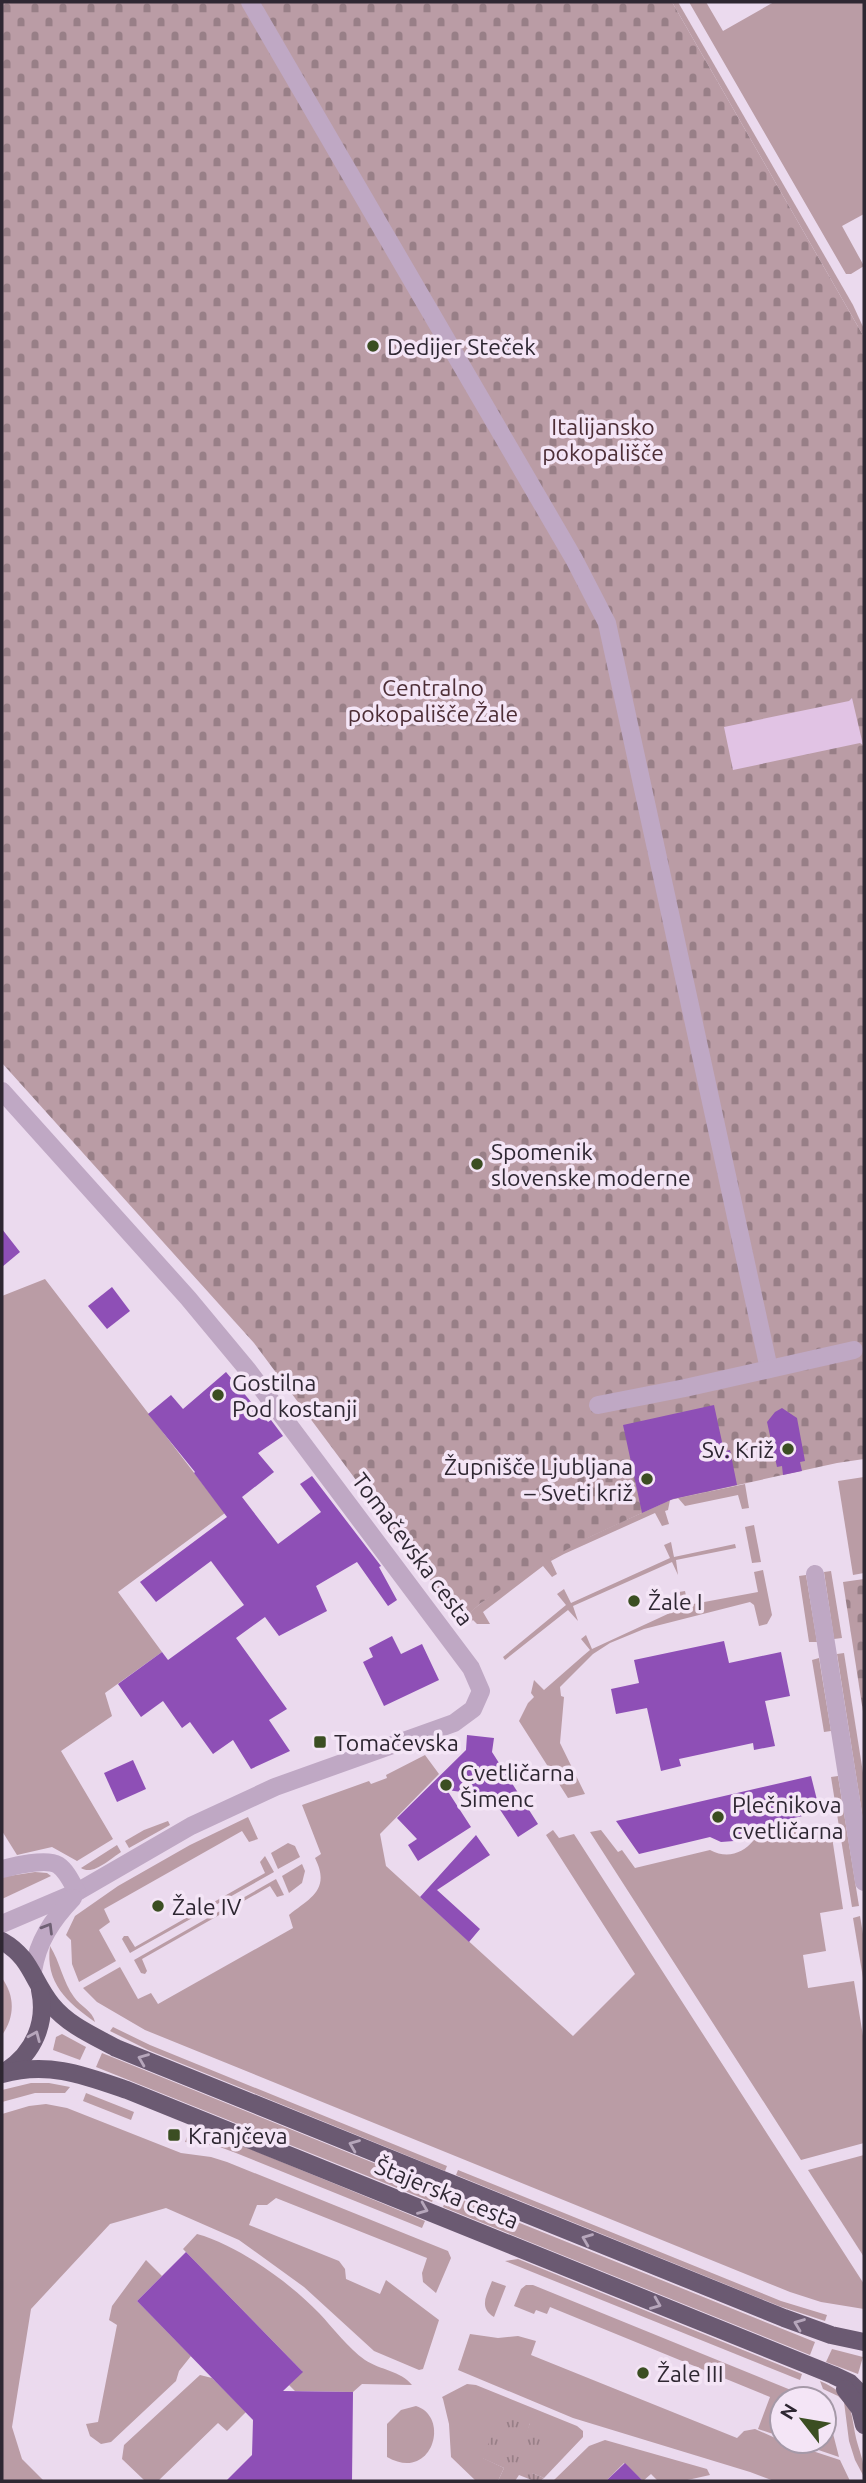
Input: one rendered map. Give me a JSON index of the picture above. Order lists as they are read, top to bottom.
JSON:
{
  "streets": {
    "main road": ["Štajerska cesta"],
    "street": ["Tomačevska cesta"]
  },
  "crossings": [
    ["Tomačevska cesta", "Štajerska cesta"]
  ],
  "parks": ["Italijansko pokopališče", "Centralno pokopališče Žale"],
  "places": {
    "other": [
      "Dedijer Steček",
      "Spomenik slovenske moderne",
      "Gostilna Pod kostanji",
      "Sv. Križ",
      "Župnišče Ljubljana – Sveti križ",
      "Žale I",
      "Cvetličarna Šimenc",
      "Plečnikova cvetličarna",
      "Žale IV",
      "Žale III"
    ],
    "transit": ["Tomačevska", "Kranjčeva"]
  },
  "north": "top left"
}
